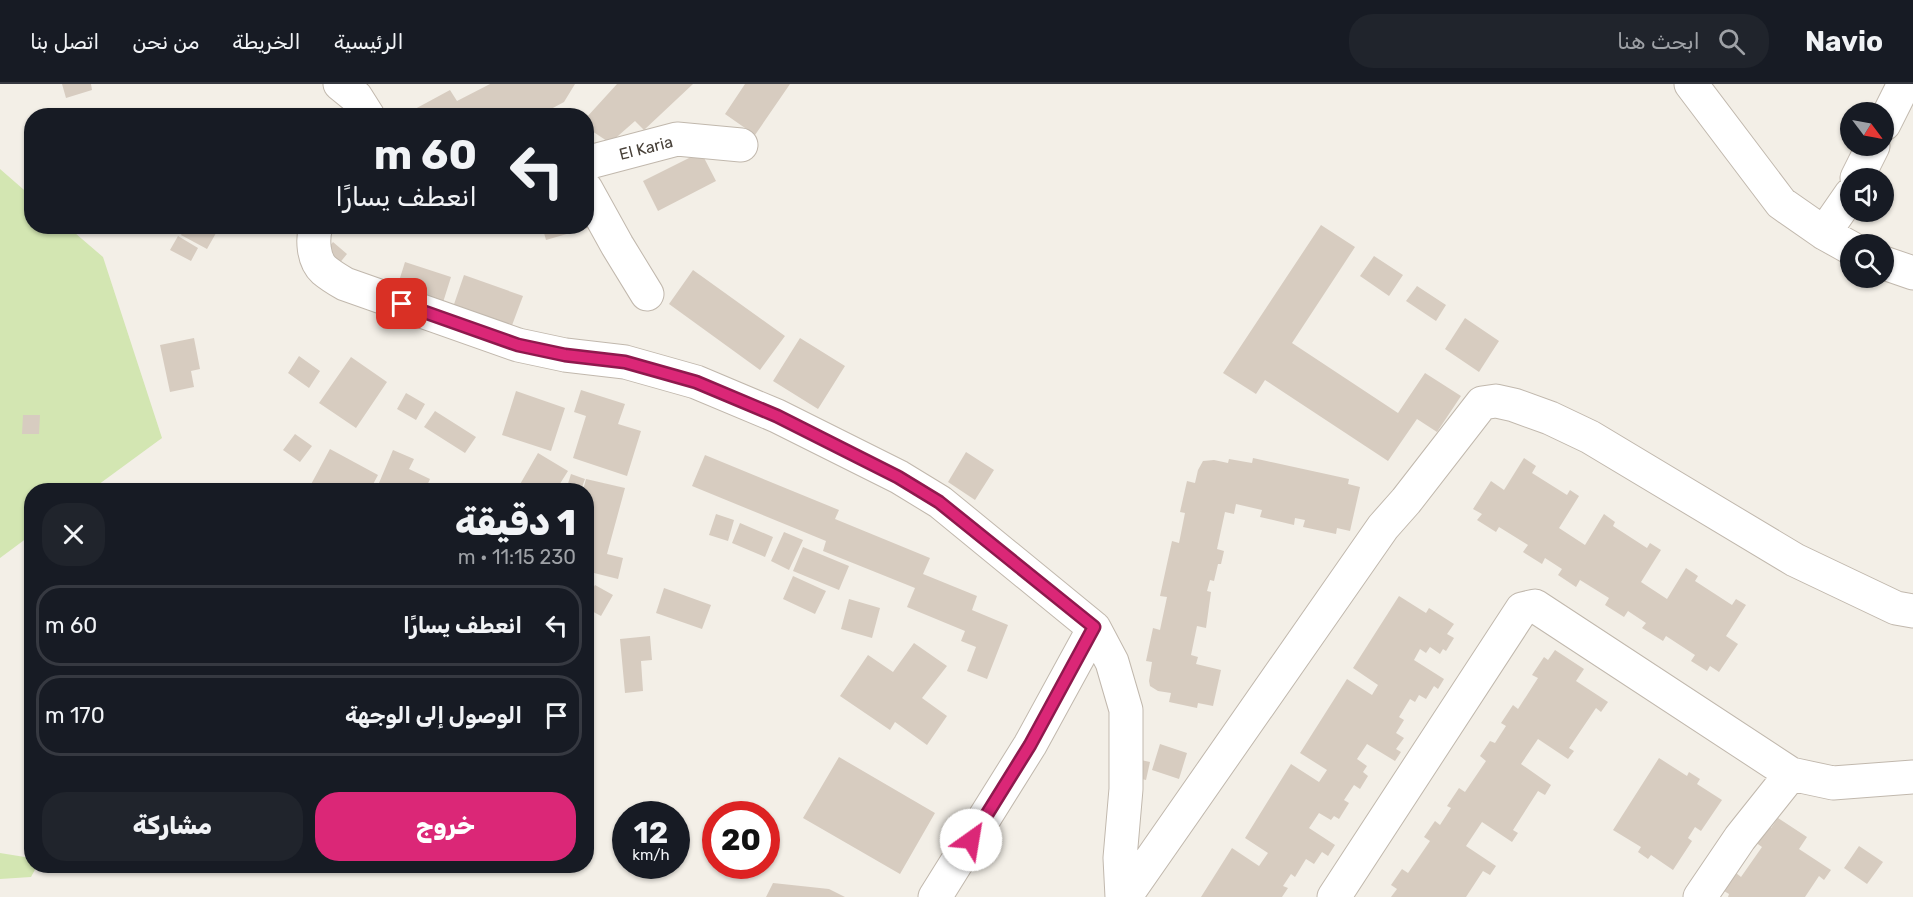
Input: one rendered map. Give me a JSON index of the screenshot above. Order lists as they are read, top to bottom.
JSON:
{
  "streets": {
    "street": ["El Karia"]
  },
  "north": "bottom right",
  "page": {
    "header": "Navio",
    "search": "ابحث هنا",
    "nav": [
      "الرئيسية",
      "الخريطة",
      "من نحن",
      "اتصل بنا"
    ],
    "turn": ["60 m", "انعطف يسارًا"],
    "heading": ["1 دقيقة", "230 m · 11:15"],
    "list": [
      {
        "name": "انعطف يسارًا",
        "value": "60 m"
      },
      {
        "name": "الوصول إلى الوجهة",
        "value": "170 m"
      }
    ],
    "buttons": ["خروج", "مشاركة"],
    "speed": "12 km/h",
    "limit": "20"
  }
}
